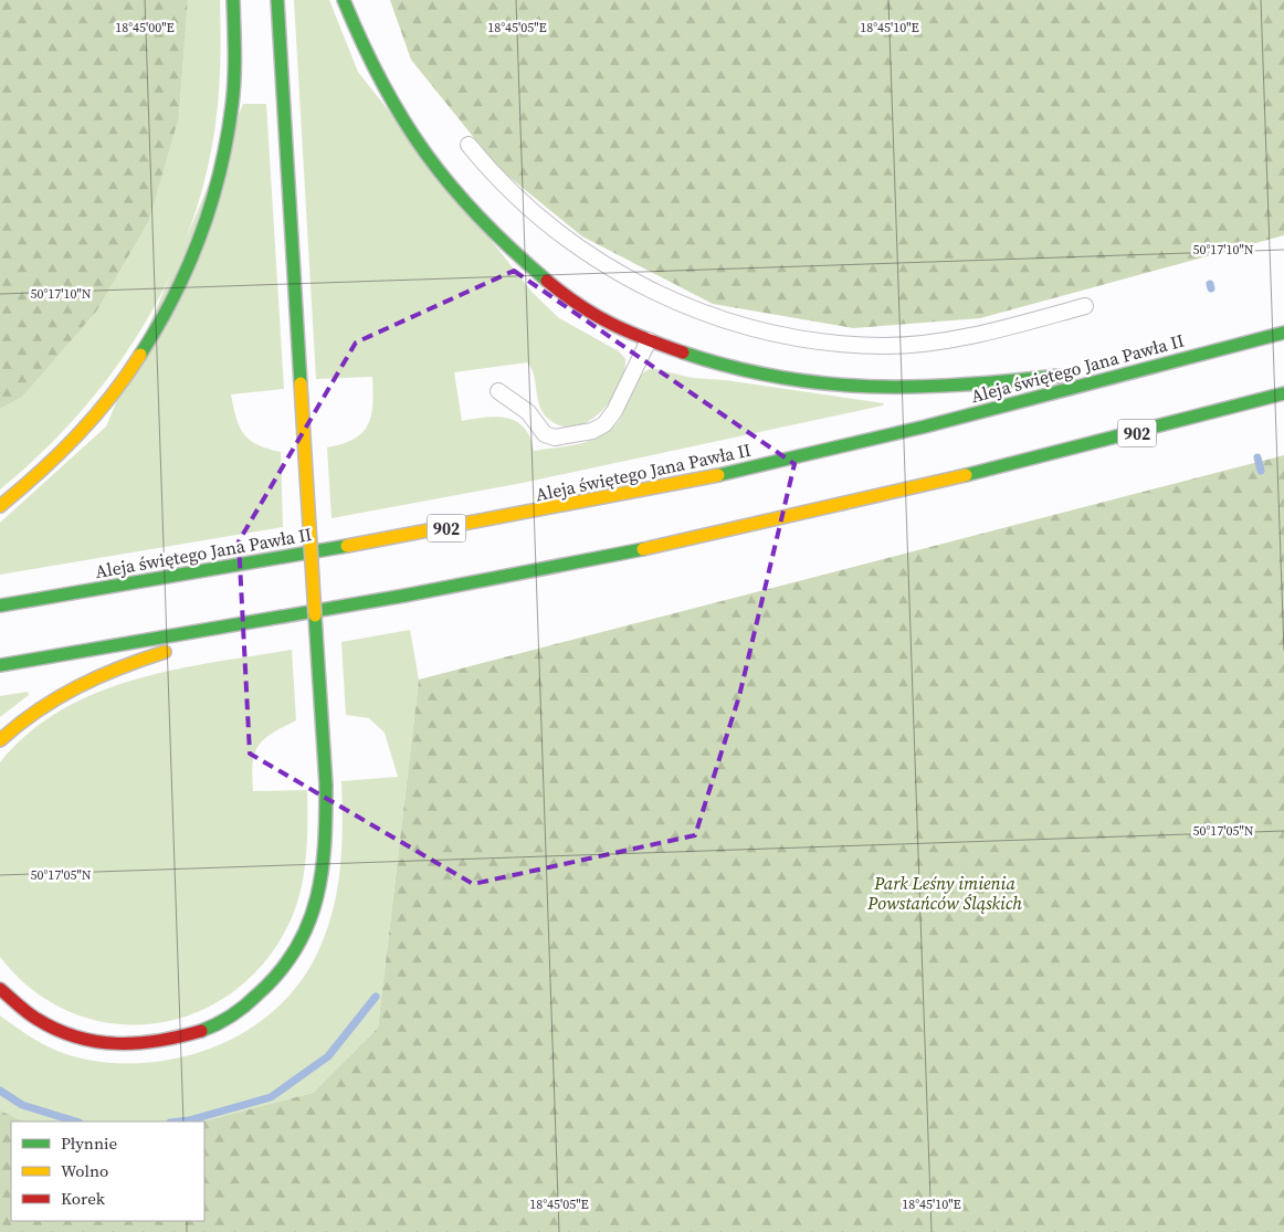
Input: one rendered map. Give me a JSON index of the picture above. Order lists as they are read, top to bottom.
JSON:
{
  "streets": {
    "main road": ["Aleja świętego Jana Pawła II", "902"]
  },
  "parks": ["Park Leśny imienia Powstańców Śląskich"],
  "legend": ["Płynnie", "Wolno", "Korek"],
  "coordinates": [
    "18°45'00\"E",
    "18°45'05\"E",
    "18°45'10\"E",
    "50°17'10\"N",
    "50°17'05\"N"
  ]
}
